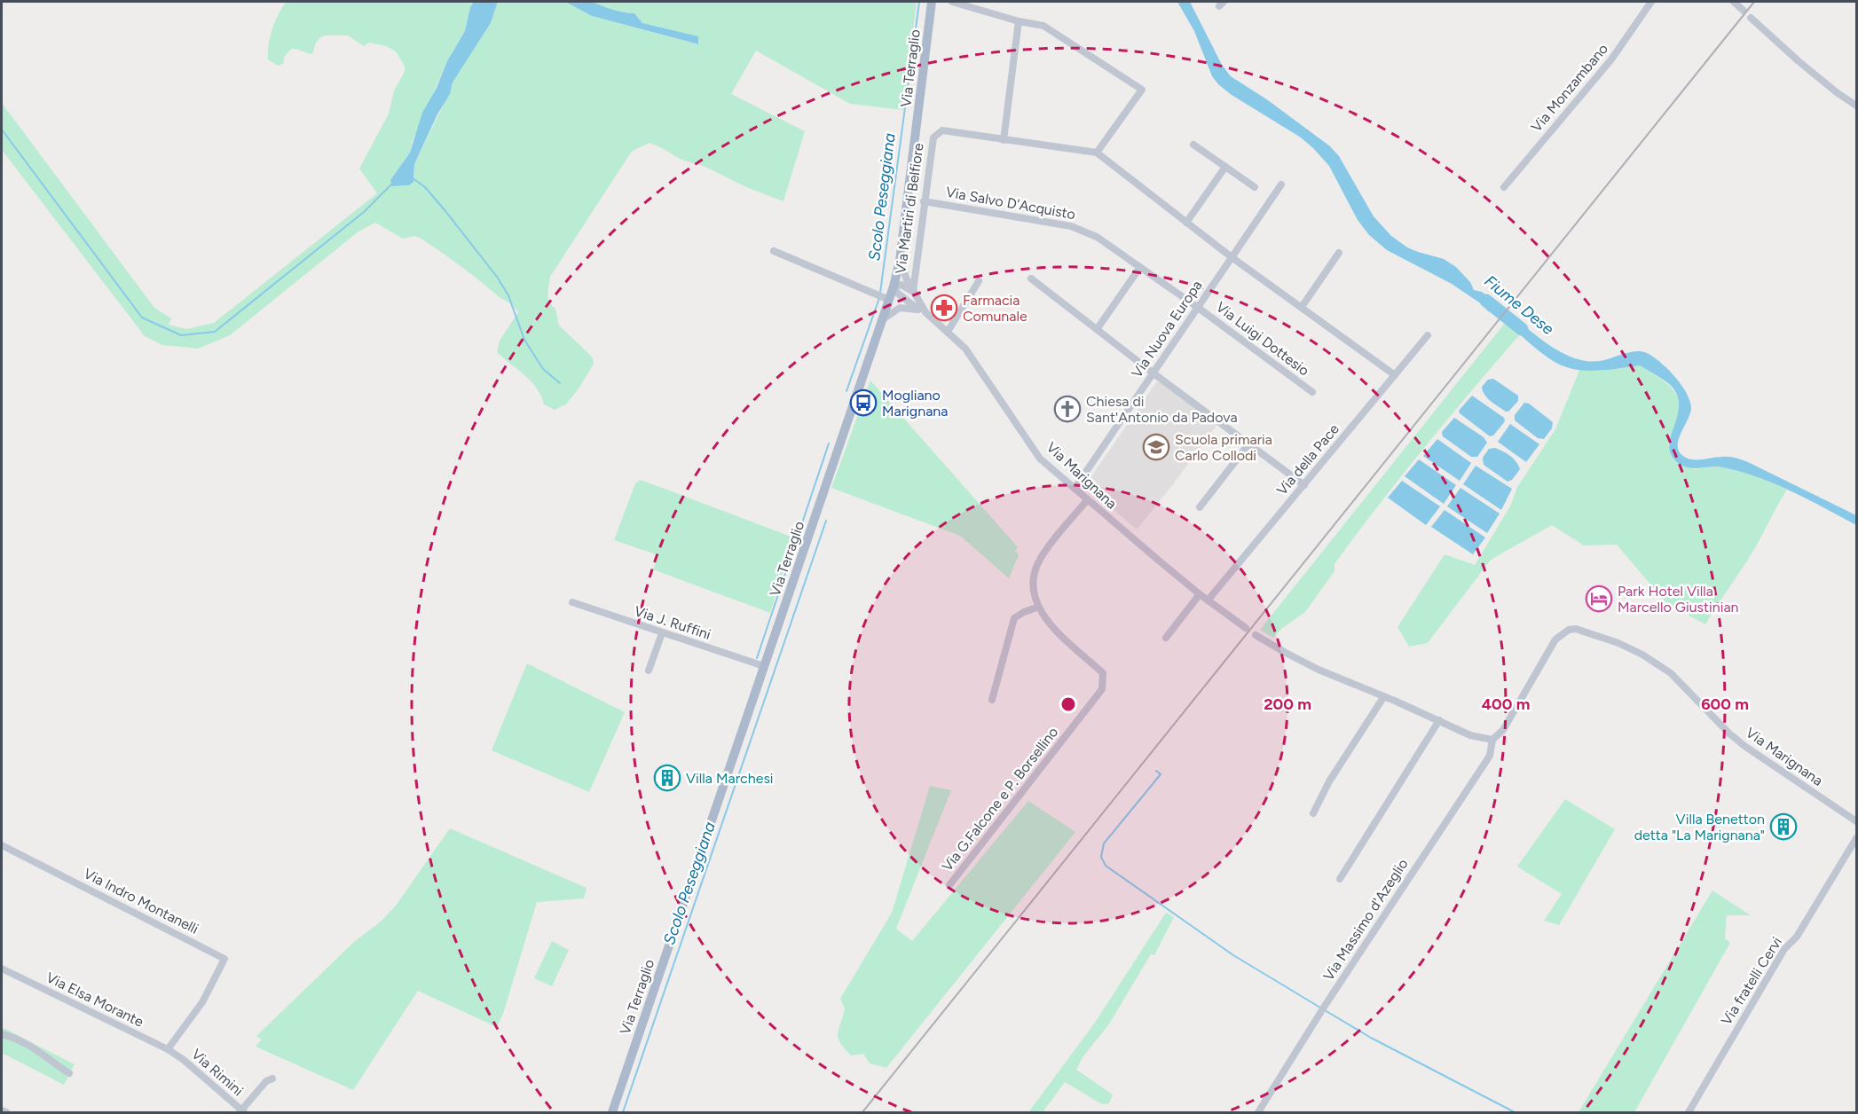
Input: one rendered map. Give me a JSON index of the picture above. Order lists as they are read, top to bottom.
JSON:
{
  "streets": {
    "main road": ["Via Terraglio"],
    "street": [
      "Via Monzambano",
      "Via Salvo D'Acquisto",
      "Via Martiri di Belfiore",
      "Via Nuova Europa",
      "Via Luigi Dottesio",
      "Via della Pace",
      "Via Marignana",
      "Via J. Ruffini",
      "Via G.Falcone e P. Borsellino",
      "Via Indro Montanelli",
      "Via Massimo d'Azeglio",
      "Via fratelli Cervi",
      "Via Elsa Morante",
      "Via Rimini"
    ]
  },
  "crossings": [
    ["Via Terraglio", "Via Marignana"],
    ["Via Terraglio", "Via J. Ruffini"],
    ["Via Salvo D'Acquisto", "Via Martiri di Belfiore"],
    ["Via Salvo D'Acquisto", "Via Nuova Europa"],
    ["Via Salvo D'Acquisto", "Via Luigi Dottesio"],
    ["Via Martiri di Belfiore", "Via Marignana"],
    ["Via Nuova Europa", "Via Luigi Dottesio"],
    ["Via Nuova Europa", "Via Marignana"],
    ["Via della Pace", "Via Marignana"],
    ["Via Marignana", "Via G.Falcone e P. Borsellino"],
    ["Via Marignana", "Via Massimo d'Azeglio"],
    ["Via Indro Montanelli", "Via Elsa Morante"],
    ["Via Elsa Morante", "Via Rimini"]
  ],
  "water": ["Scolo Peseggiana", "Fiume Dese"],
  "places": {
    "pharmacy": ["Farmacia Comunale"],
    "bus stop": ["Mogliano Marignana"],
    "church": ["Chiesa di Sant'Antonio da Padova"],
    "school or university": ["Scuola primaria Carlo Collodi"],
    "hotel": ["Park Hotel Villa Marcello Giustinian"],
    "building": ["Villa Marchesi", "Villa Benetton detta \"La Marignana\""]
  },
  "rings": ["200 m", "400 m", "600 m"]
}
